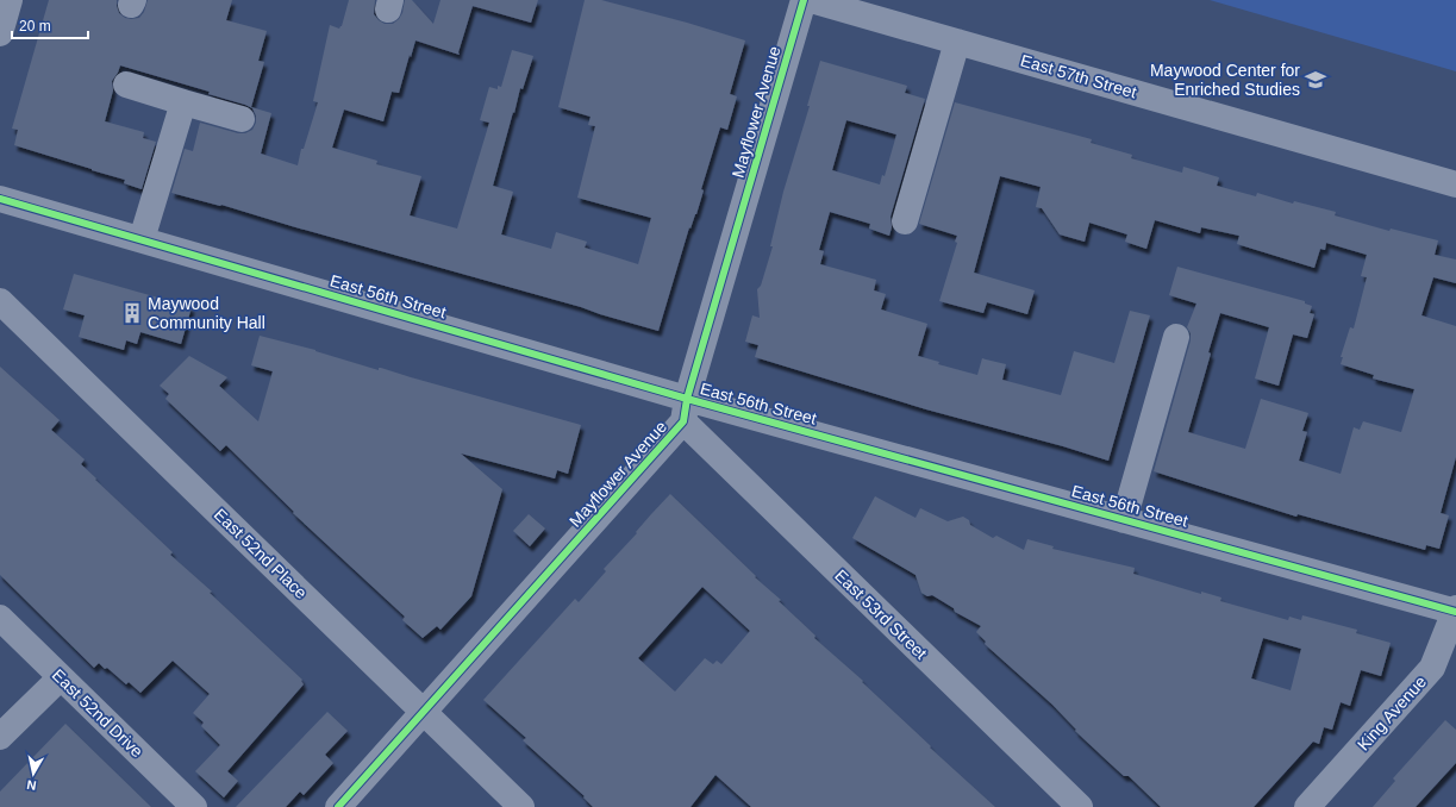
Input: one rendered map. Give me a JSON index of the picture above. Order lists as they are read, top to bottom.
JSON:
{
  "streets": {
    "street": [
      "East 57th Street",
      "Mayflower Avenue",
      "East 56th Street",
      "East 52nd Place",
      "East 53rd Street",
      "East 52nd Drive",
      "King Avenue"
    ]
  },
  "crossings": [
    ["Mayflower Avenue", "East 56th Street"],
    ["Mayflower Avenue", "East 52nd Place"],
    ["Mayflower Avenue", "East 53rd Street"],
    ["East 56th Street", "East 53rd Street"],
    ["East 56th Street", "King Avenue"]
  ],
  "places": {
    "school or university": ["Maywood Center for Enriched Studies"],
    "building": ["Maywood Community Hall"]
  },
  "scale_bar": "20 m",
  "north": "bottom"
}
